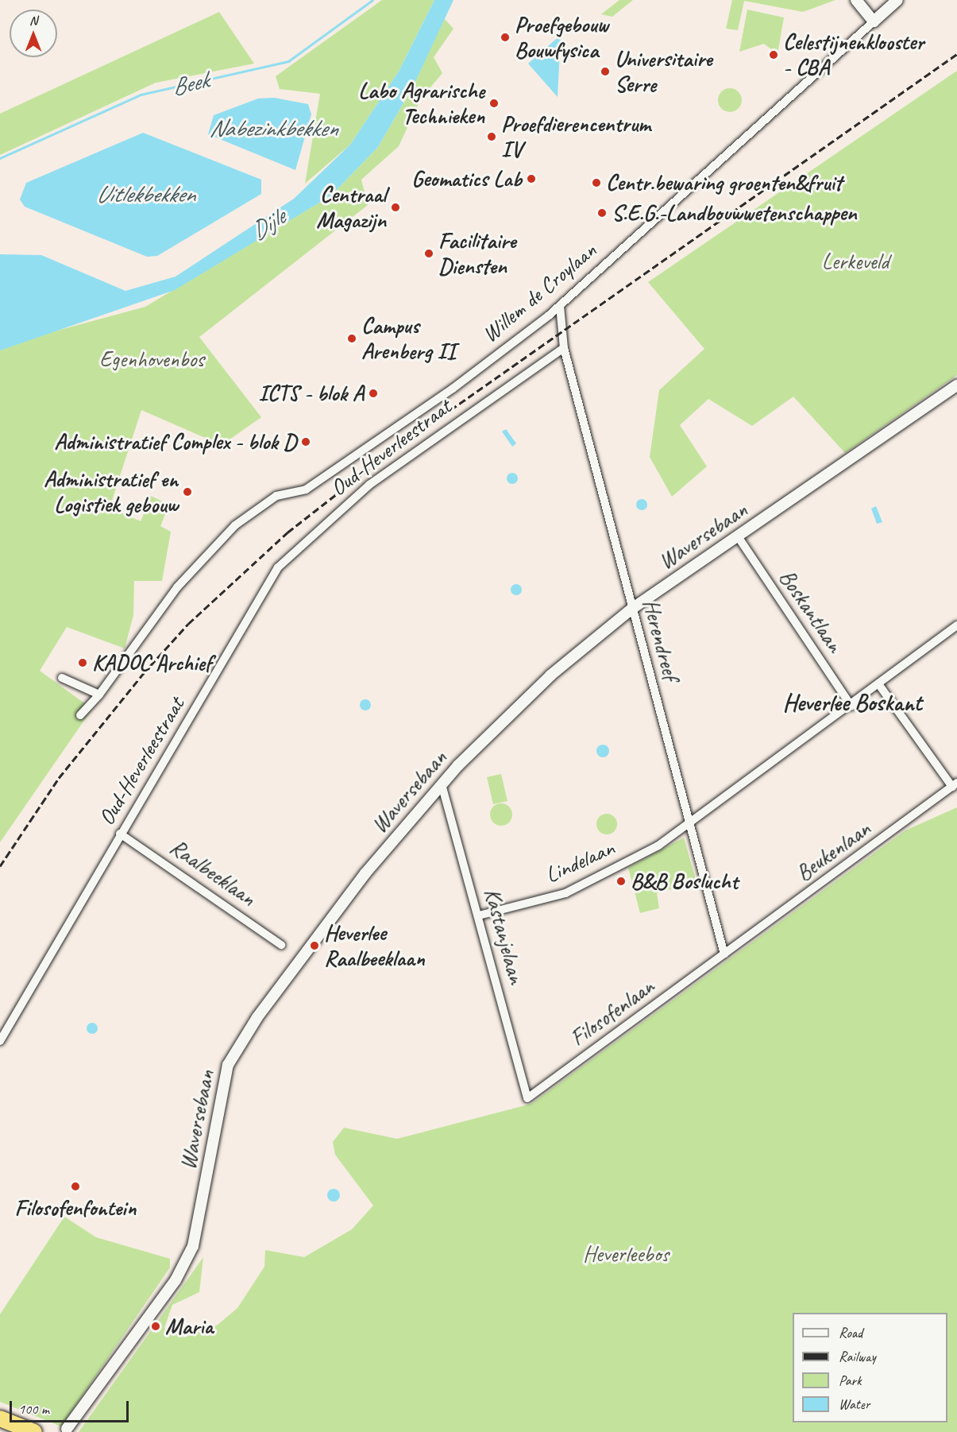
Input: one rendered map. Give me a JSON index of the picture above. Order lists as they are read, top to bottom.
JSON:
{
  "streets": {
    "street": [
      "Willem de Croylaan",
      "Oud-Heverleestraat",
      "Waversebaan",
      "Boskantlaan",
      "Herendreef",
      "Beukenlaan",
      "Lindelaan",
      "Raalbeeklaan",
      "Kastanjelaan",
      "Filosofenlaan"
    ]
  },
  "crossings": [
    ["Willem de Croylaan", "Herendreef"],
    ["Oud-Heverleestraat", "Herendreef"],
    ["Oud-Heverleestraat", "Raalbeeklaan"],
    ["Waversebaan", "Boskantlaan"],
    ["Waversebaan", "Herendreef"],
    ["Waversebaan", "Kastanjelaan"],
    ["Boskantlaan", "Lindelaan"],
    ["Herendreef", "Beukenlaan"],
    ["Herendreef", "Lindelaan"],
    ["Herendreef", "Filosofenlaan"],
    ["Beukenlaan", "Filosofenlaan"],
    ["Lindelaan", "Kastanjelaan"],
    ["Kastanjelaan", "Filosofenlaan"]
  ],
  "districts": ["Heverlee Boskant"],
  "water": [
    "Beek",
    "Nabezinkbekken",
    "Uitlekbekken",
    "Dijle"
  ],
  "parks": ["Lerkeveld", "Egenhovenbos", "Heverleebos"],
  "places": [
    "Proefgebouw Bouwfysica",
    "Celestijnenklooster - CBA",
    "Universitaire Serre",
    "Labo Agrarische Technieken",
    "Proefdierencentrum IV",
    "Geomatics Lab",
    "Centr.bewaring groenten&fruit",
    "Centraal Magazijn",
    "S.E.G.-Landbouwwetenschappen",
    "Facilitaire Diensten",
    "Campus Arenberg II",
    "ICTS - blok A",
    "Administratief Complex - blok D",
    "Administratief en Logistiek gebouw",
    "KADOC Archief",
    "B&B Boslucht",
    "Heverlee Raalbeeklaan",
    "Filosofenfontein",
    "Maria"
  ],
  "legend": [
    "Road",
    "Railway",
    "Park",
    "Water"
  ],
  "scale_bar": "100 m",
  "north": "top"
}
